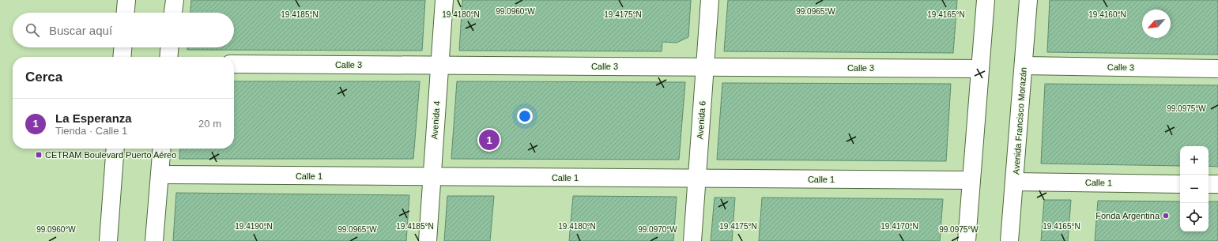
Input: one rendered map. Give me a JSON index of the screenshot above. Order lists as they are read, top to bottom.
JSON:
{
  "streets": {
    "street": [
      "Calle 3",
      "Avenida 4",
      "Avenida 6",
      "Avenida Francisco Morazán",
      "Calle 1"
    ]
  },
  "crossings": [
    ["Calle 3", "Avenida 4"],
    ["Calle 3", "Avenida 6"],
    ["Calle 3", "Avenida Francisco Morazán"],
    ["Avenida 4", "Calle 1"],
    ["Avenida 6", "Calle 1"],
    ["Avenida Francisco Morazán", "Calle 1"]
  ],
  "places": {
    "transit": ["CETRAM Boulevard Puerto Aéreo"],
    "other": ["Fonda Argentina"]
  },
  "north": "bottom left",
  "page": {
    "search": "Buscar aquí",
    "heading": "Cerca",
    "list": [
      {
        "mark": "1",
        "name": "La Esperanza",
        "note": "Tienda · Calle 1",
        "value": "20 m"
      }
    ],
    "pins": "1",
    "map_buttons": ["+", "−"]
  },
  "coordinates": [
    "99.0960°W",
    "99.0965°W",
    "19.4185°N",
    "19.4180°N",
    "19.4175°N",
    "19.4165°N",
    "19.4160°N",
    "99.0975°W",
    "19.4190°N",
    "19.4170°N",
    "99.0970°W"
  ]
}
